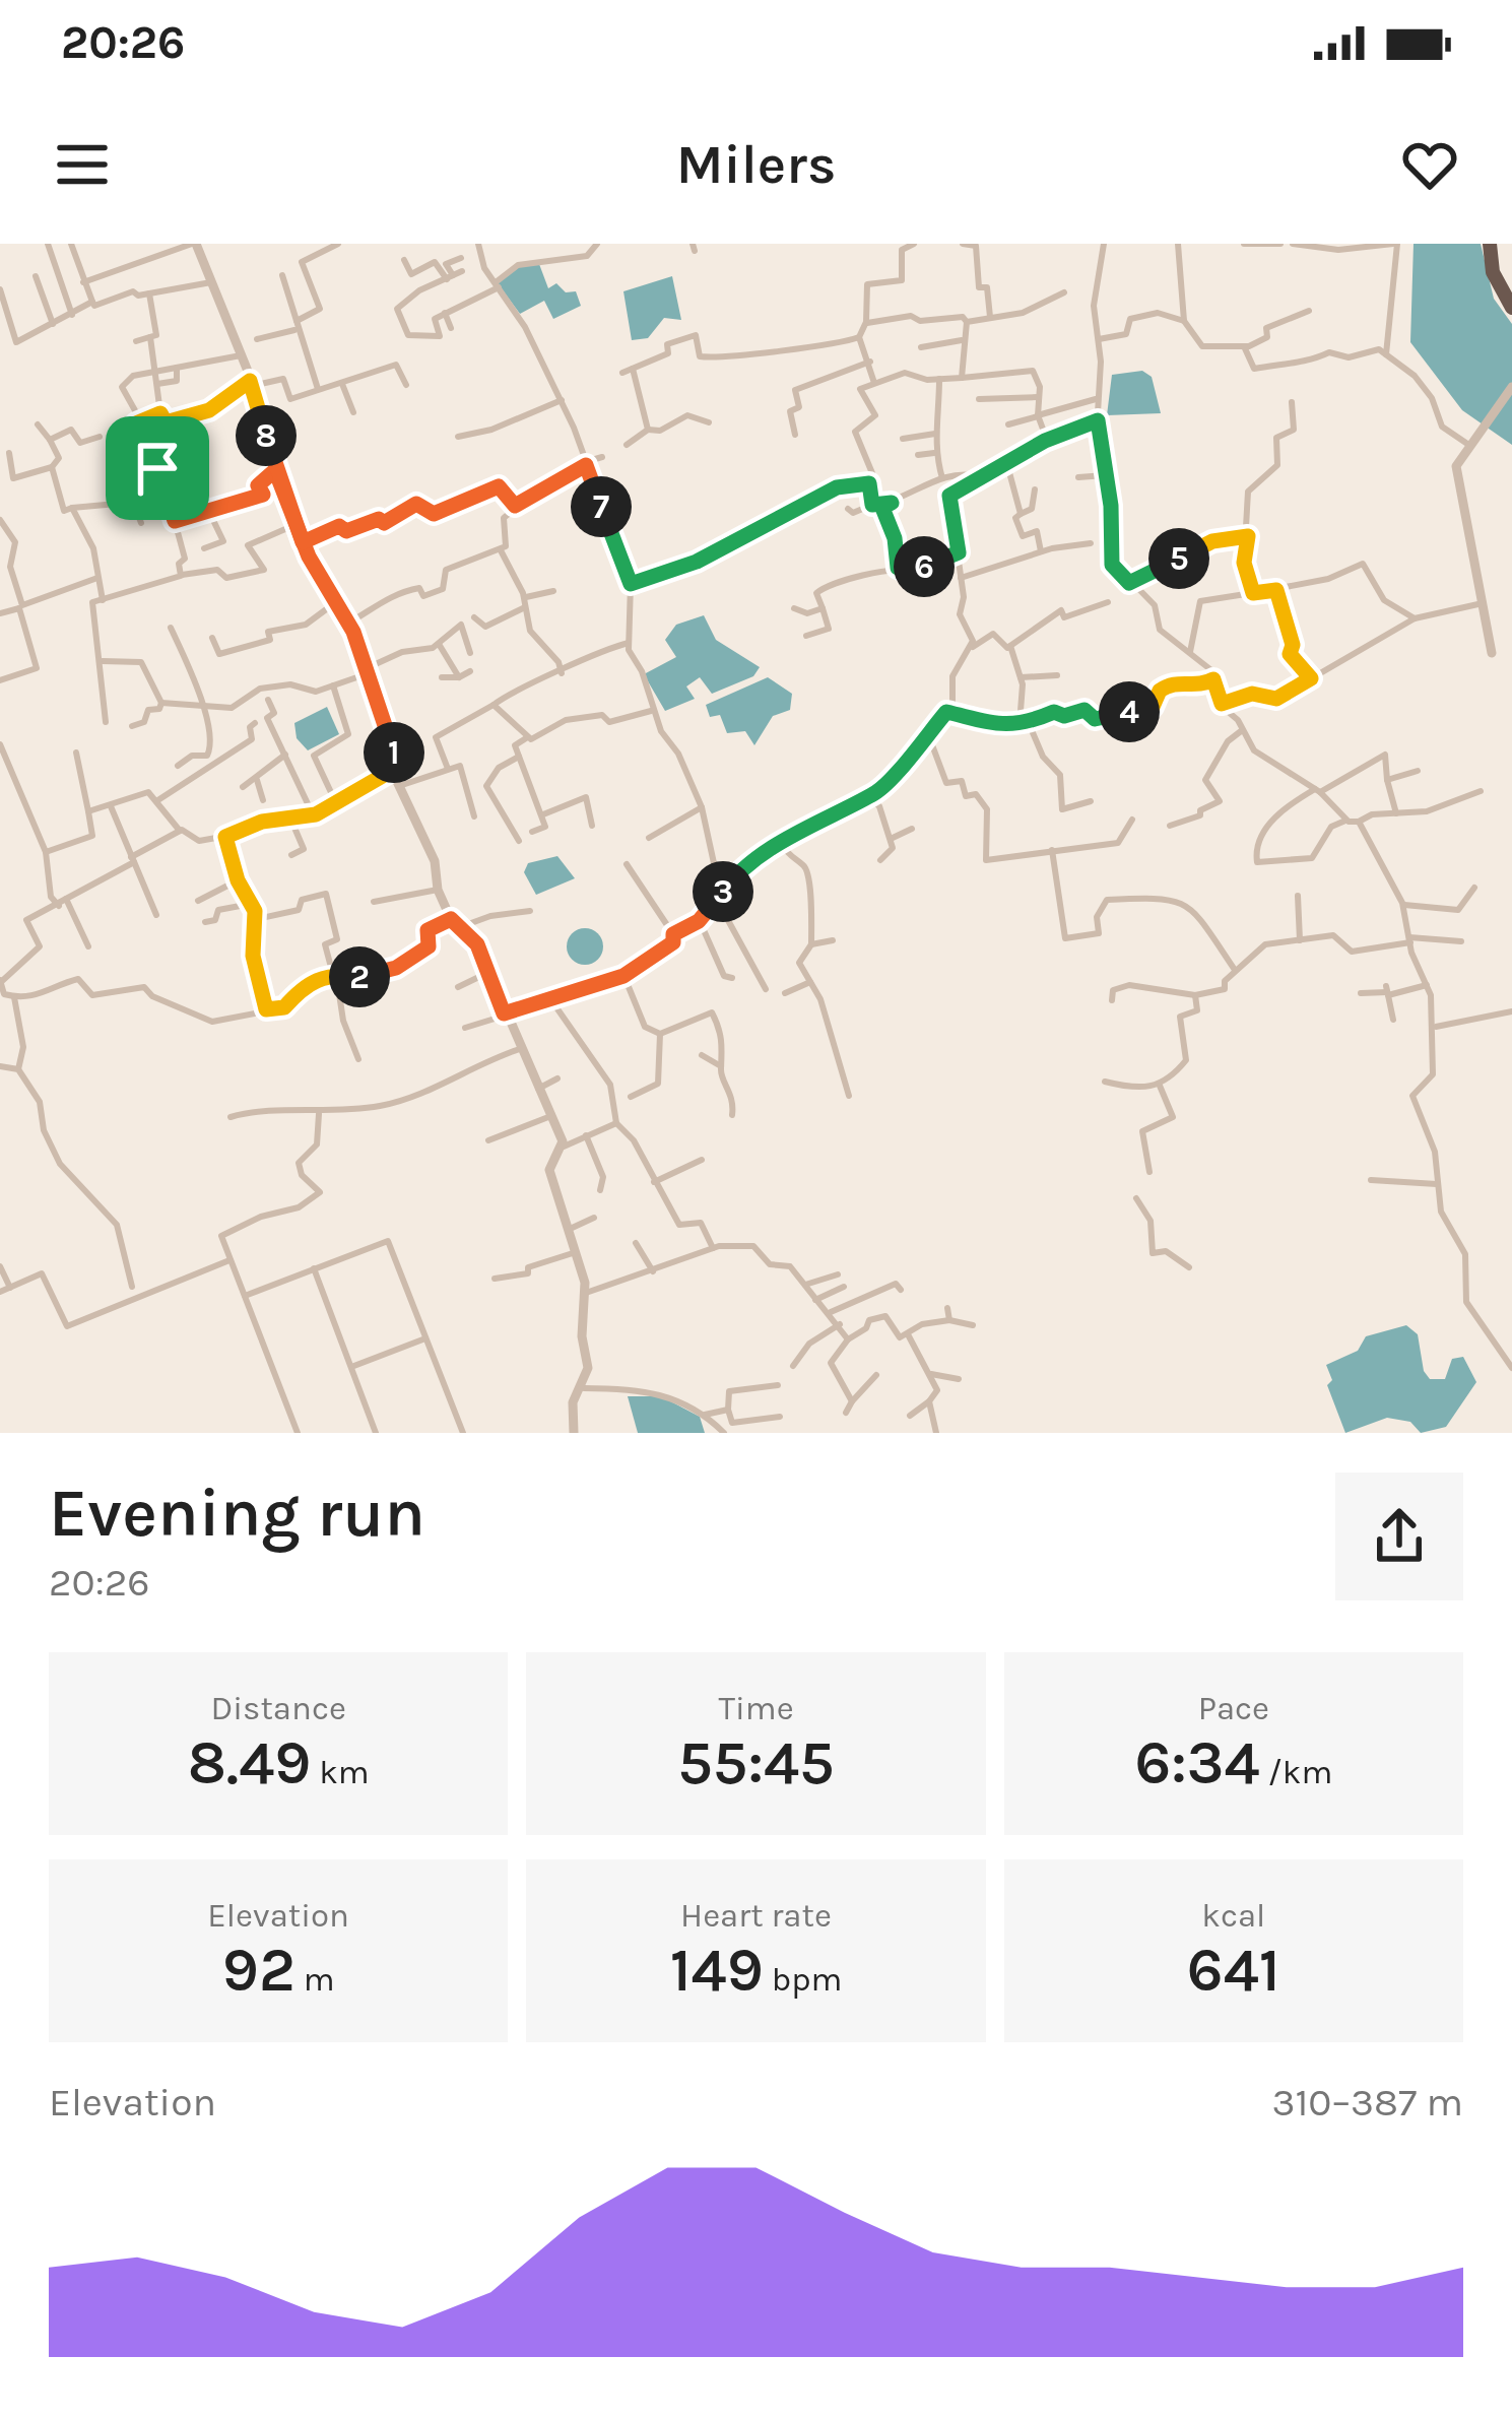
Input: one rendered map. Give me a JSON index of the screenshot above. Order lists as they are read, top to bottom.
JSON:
{
  "page": {
    "status": "20:26",
    "header": "Milers",
    "pins": [
      "8",
      "7",
      "5",
      "6",
      "4",
      "1",
      "3",
      "2"
    ],
    "heading": ["Evening run", "20:26"],
    "stats": [
      ["Distance", "8.49 km"],
      ["Time", "55:45"],
      ["Pace", "6:34 /km"],
      ["Elevation", "92 m"],
      ["Heart rate", "149 bpm"],
      ["kcal", "641"]
    ],
    "chart": ["Elevation", "310–387 m"]
  }
}
